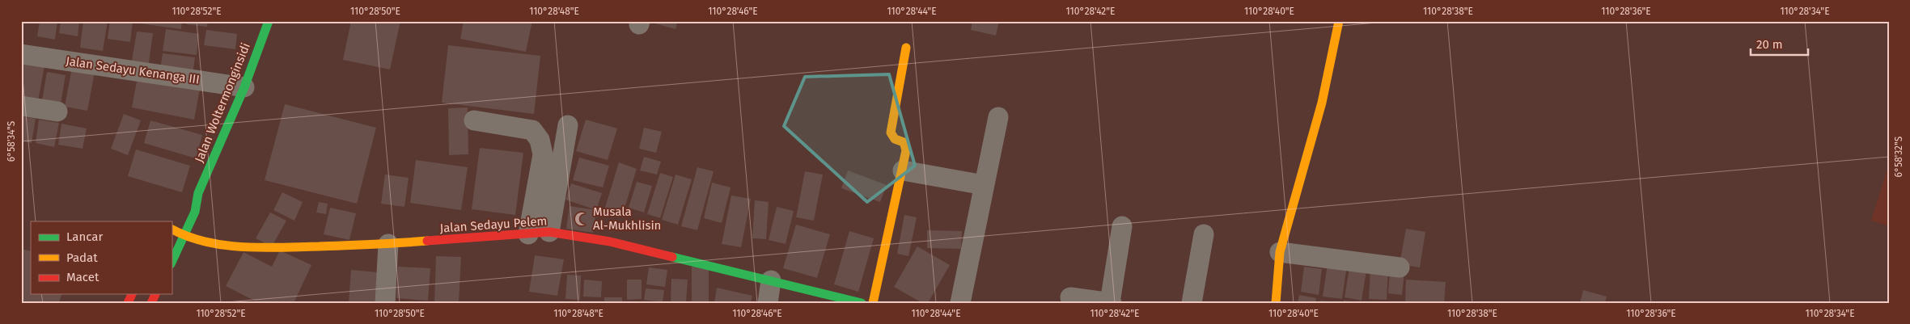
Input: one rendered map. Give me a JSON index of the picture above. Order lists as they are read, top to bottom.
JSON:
{
  "streets": {
    "street": ["Jalan Sedayu Kenanga III", "Jalan Woltermonginsidi", "Jalan Sedayu Pelem"]
  },
  "crossings": [
    ["Jalan Sedayu Kenanga III", "Jalan Woltermonginsidi"],
    ["Jalan Woltermonginsidi", "Jalan Sedayu Pelem"]
  ],
  "places": {
    "mosque": ["Musala Al-Mukhlisin"]
  },
  "legend": ["Lancar", "Padat", "Macet"],
  "scale_bar": "20 m",
  "coordinates": [
    "110°28'52\"E",
    "110°28'50\"E",
    "110°28'48\"E",
    "110°28'46\"E",
    "110°28'44\"E",
    "110°28'42\"E",
    "110°28'40\"E",
    "110°28'38\"E",
    "110°28'36\"E",
    "110°28'34\"E",
    "6°58'34\"S",
    "6°58'32\"S"
  ]
}
